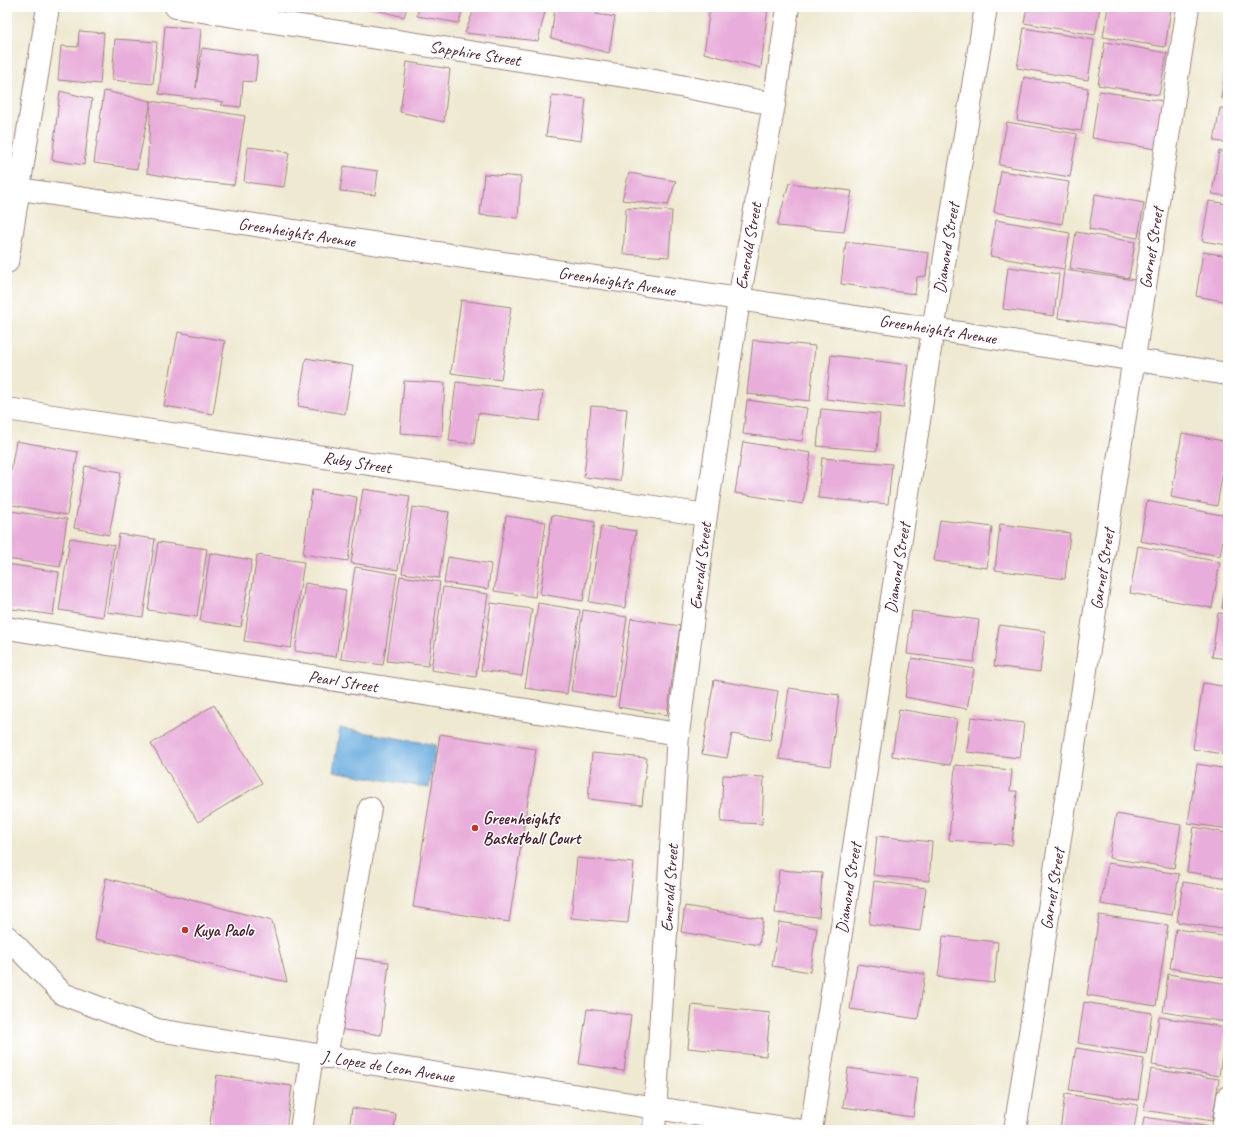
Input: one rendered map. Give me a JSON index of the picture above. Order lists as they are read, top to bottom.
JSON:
{
  "streets": {
    "street": [
      "Sapphire Street",
      "Greenheights Avenue",
      "Emerald Street",
      "Diamond Street",
      "Garnet Street",
      "Ruby Street",
      "Pearl Street",
      "J. Lopez de Leon Avenue"
    ]
  },
  "crossings": [
    ["Sapphire Street", "Emerald Street"],
    ["Greenheights Avenue", "Emerald Street"],
    ["Greenheights Avenue", "Diamond Street"],
    ["Greenheights Avenue", "Garnet Street"],
    ["Emerald Street", "Ruby Street"],
    ["Emerald Street", "Pearl Street"],
    ["Emerald Street", "J. Lopez de Leon Avenue"]
  ],
  "places": ["Greenheights Basketball Court", "Kuya Paolo"]
}
